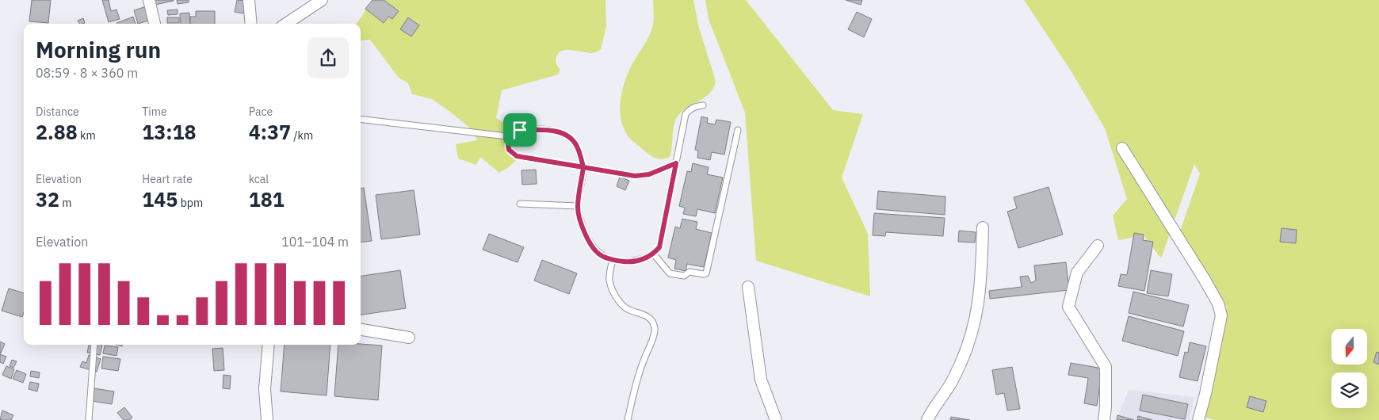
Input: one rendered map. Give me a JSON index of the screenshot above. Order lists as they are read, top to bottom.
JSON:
{
  "north": "bottom",
  "page": {
    "heading": ["Morning run", "08:59 · 8 × 360 m"],
    "stats": [
      ["Distance", "2.88 km"],
      ["Time", "13:18"],
      ["Pace", "4:37 /km"],
      ["Elevation", "32 m"],
      ["Heart rate", "145 bpm"],
      ["kcal", "181"]
    ],
    "chart": ["Elevation", "101–104 m"]
  }
}
